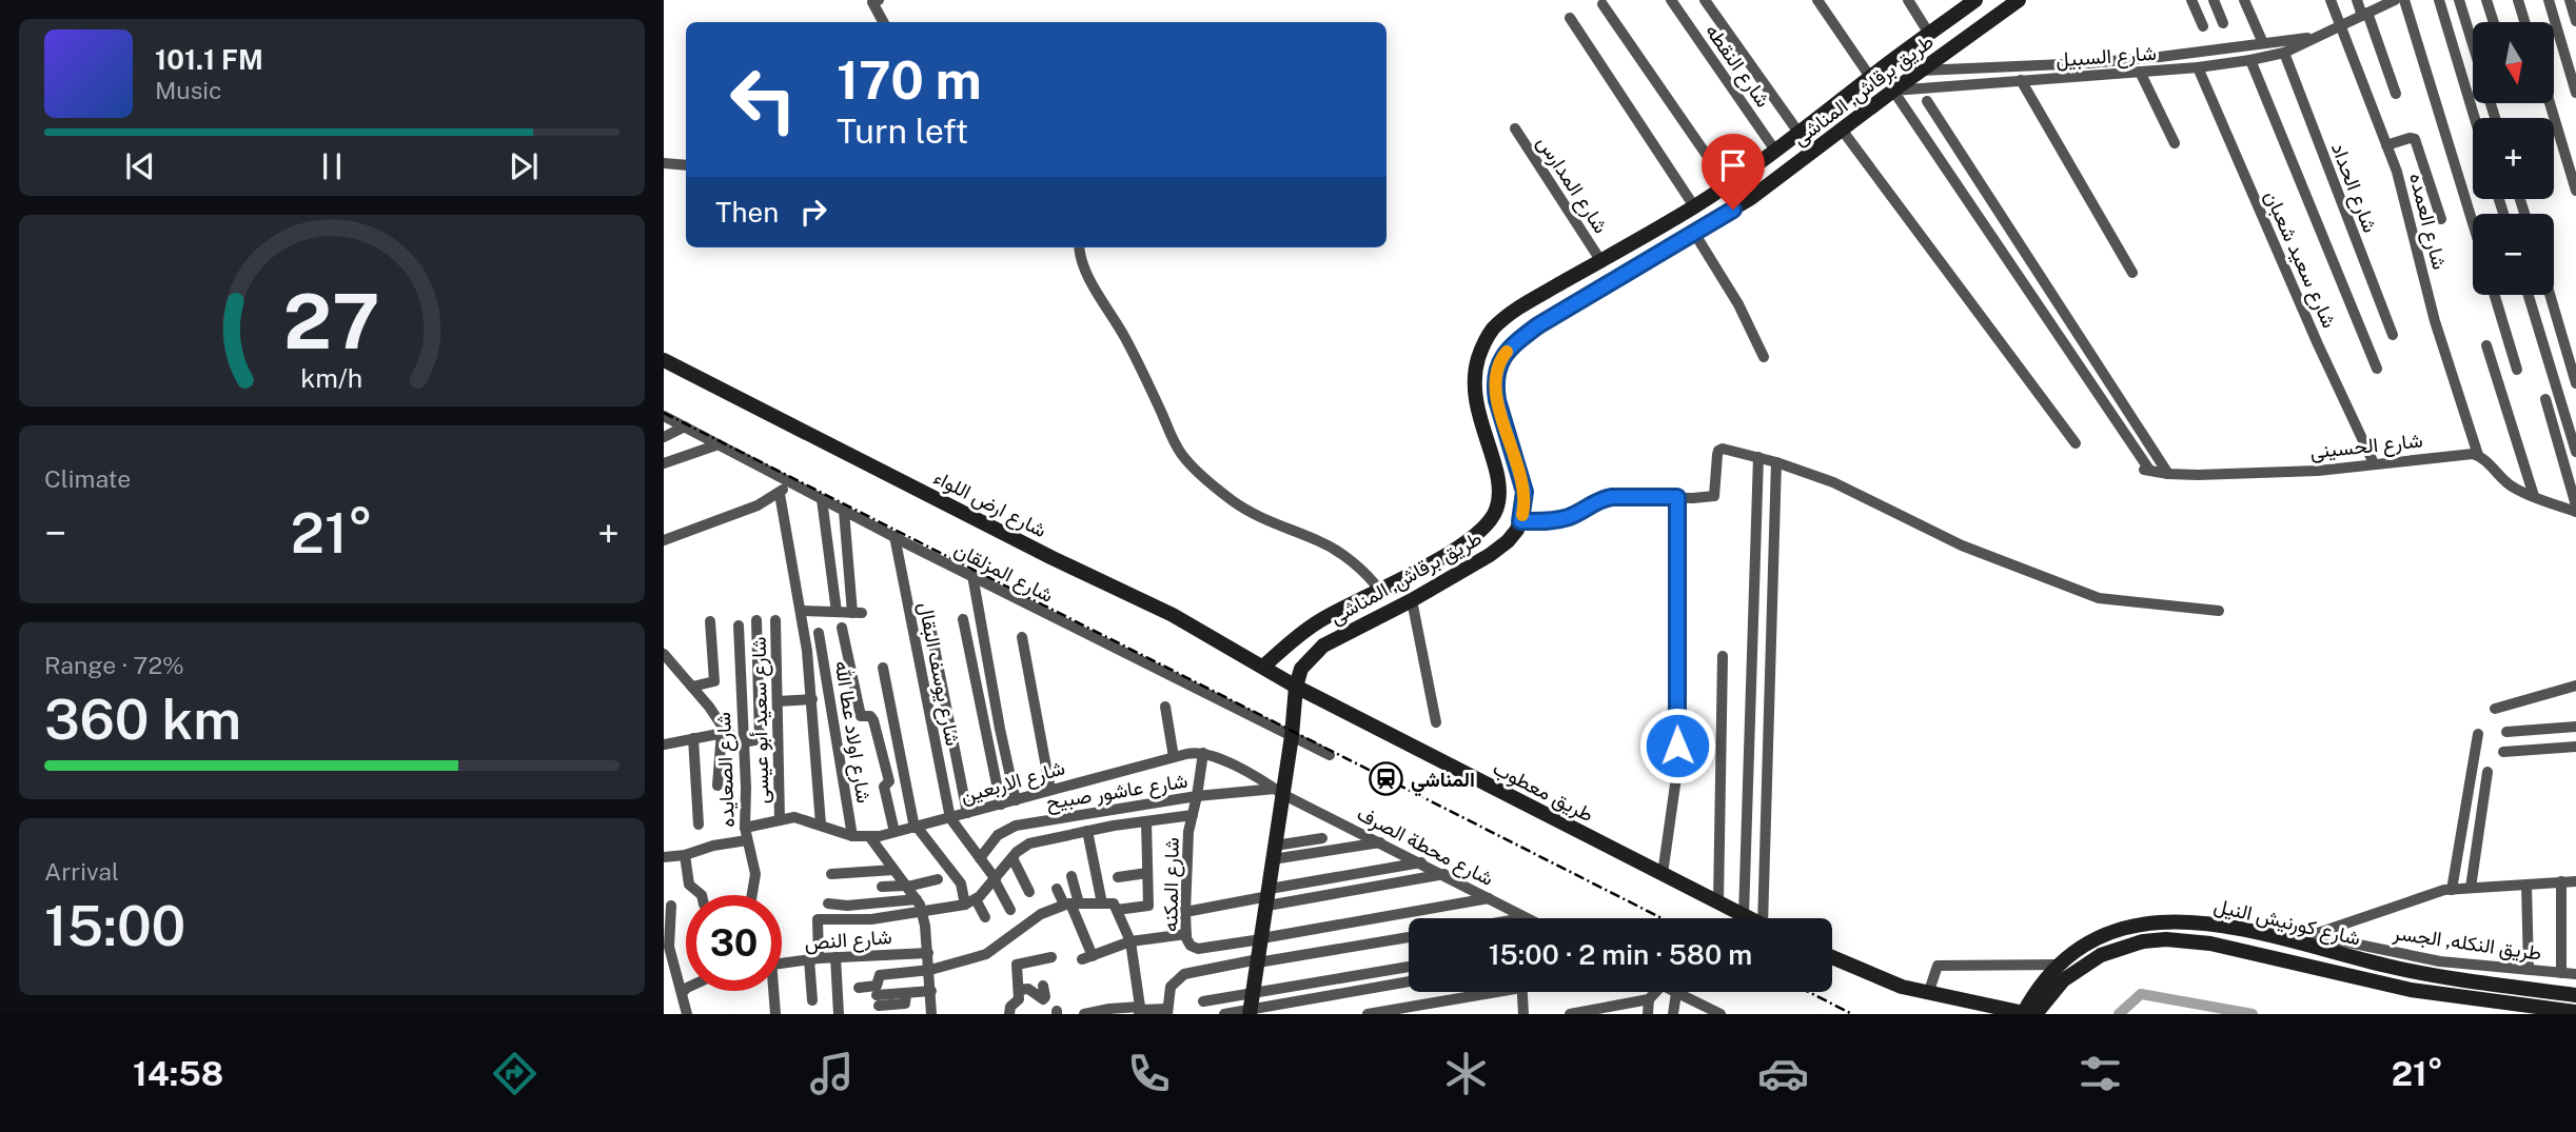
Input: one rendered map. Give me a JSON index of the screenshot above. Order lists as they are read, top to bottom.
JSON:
{
  "streets": {
    "street": [
      "شارع السبيل",
      "شارع النقطه",
      "طريق برقاش, المناشى",
      "شارع المدارس",
      "شارع الحداد",
      "شارع العمده",
      "شارع سعيد شعبان",
      "شارع الحسينى",
      "شارع ارض اللواء",
      "شارع المزلقان",
      "شارع يوسف البقال",
      "شارع سعيد أبو عيسى",
      "شارع اولاد عطا الله",
      "شارع الصعايده",
      "شارع الاربعين",
      "شارع عاشور صبيح",
      "طريق معطوب",
      "شارع محطة الصرف",
      "شارع المكنه",
      "شارع كورنيش النيل",
      "شارع النص",
      "طريق النكله, الجسر"
    ]
  },
  "crossings": [
    ["شارع السبيل", "طريق برقاش, المناشى"],
    ["شارع السبيل", "شارع الحداد"],
    ["شارع السبيل", "شارع العمده"],
    ["شارع السبيل", "شارع سعيد شعبان"],
    ["شارع السبيل", "شارع الحسينى"],
    ["شارع النقطه", "طريق برقاش, المناشى"],
    ["طريق برقاش, المناشى", "شارع المدارس"],
    ["طريق برقاش, المناشى", "شارع الحسينى"],
    ["طريق برقاش, المناشى", "شارع ارض اللواء"],
    ["طريق برقاش, المناشى", "شارع المزلقان"],
    ["طريق برقاش, المناشى", "شارع عاشور صبيح"],
    ["طريق برقاش, المناشى", "طريق معطوب"],
    ["طريق برقاش, المناشى", "شارع محطة الصرف"],
    ["طريق برقاش, المناشى", "شارع المكنه"],
    ["شارع العمده", "شارع الحسينى"],
    ["شارع سعيد شعبان", "شارع الحسينى"],
    ["شارع ارض اللواء", "طريق معطوب"],
    ["شارع المزلقان", "شارع يوسف البقال"],
    ["شارع يوسف البقال", "شارع الاربعين"],
    ["شارع سعيد أبو عيسى", "شارع الاربعين"],
    ["شارع اولاد عطا الله", "شارع الاربعين"],
    ["شارع الصعايده", "شارع الاربعين"],
    ["شارع الاربعين", "شارع المكنه"],
    ["شارع عاشور صبيح", "شارع محطة الصرف"],
    ["شارع عاشور صبيح", "شارع المكنه"]
  ],
  "places": {
    "station": ["المناشي"]
  },
  "north": "bottom",
  "page": {
    "map_buttons": ["+", "−"],
    "turn": ["170 m", "Turn left"],
    "song": ["101.1 FM", "Music"],
    "then": "Then",
    "tile": [
      "Climate",
      ["Range · 72%", "360 km"],
      ["Arrival", "15:00"]
    ],
    "heat": ["−", "21°", "+"],
    "limit": "30",
    "trip": "15:00 · 2 min · 580 m",
    "tabs": ["14:58", "21°"],
    "gauge": ["27", "km/h"]
  }
}
